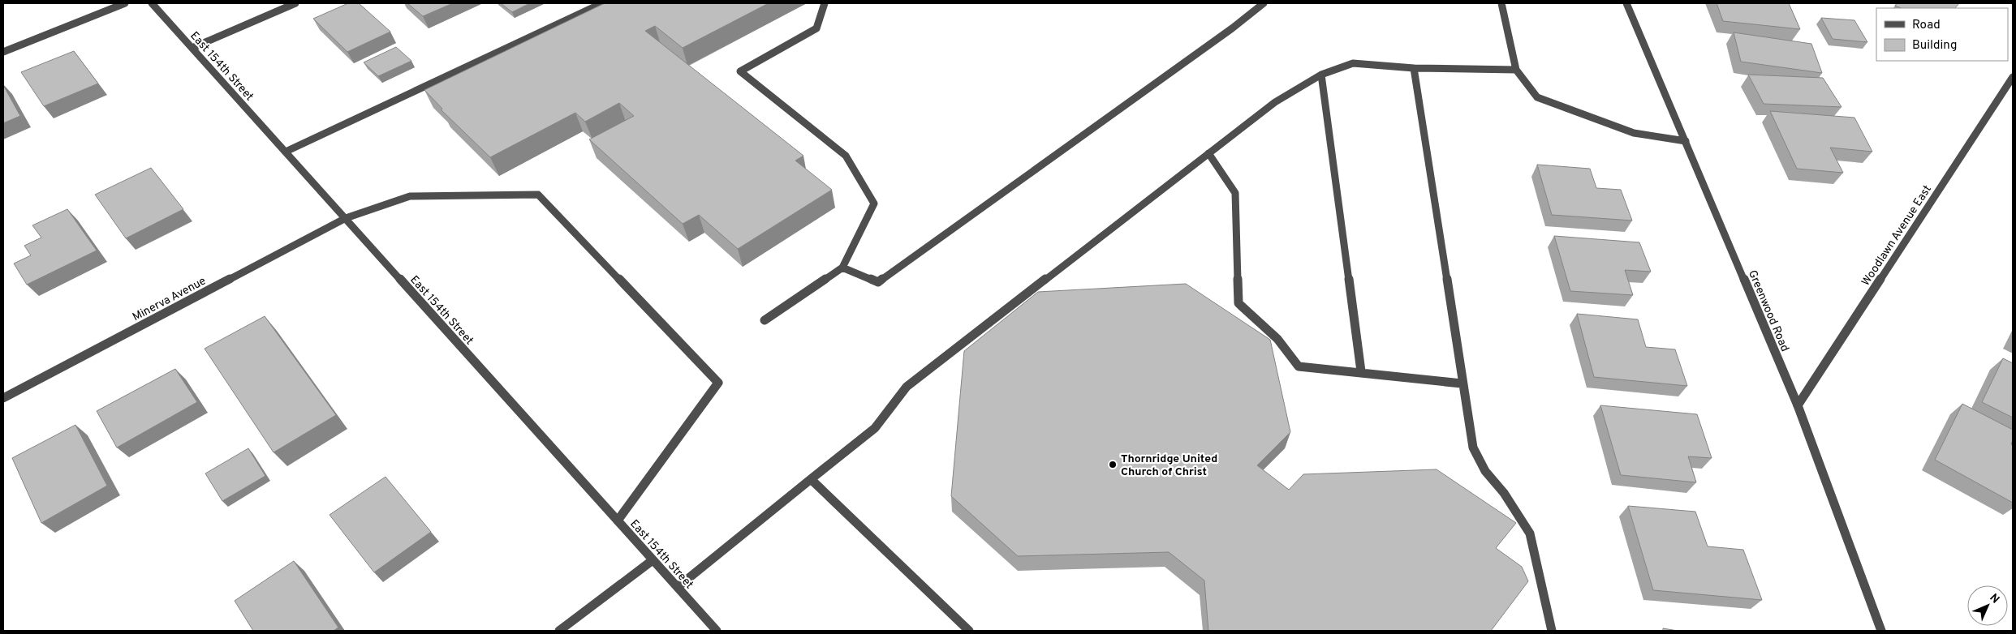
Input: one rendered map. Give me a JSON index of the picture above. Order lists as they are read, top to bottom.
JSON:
{
  "streets": {
    "street": [
      "East 154th Street",
      "Woodlawn Avenue East",
      "Minerva Avenue",
      "Greenwood Road"
    ]
  },
  "crossings": [
    ["East 154th Street", "Minerva Avenue"],
    ["Woodlawn Avenue East", "Greenwood Road"]
  ],
  "places": ["Thornridge United Church of Christ"],
  "legend": ["Road", "Building"],
  "north": "top right"
}
